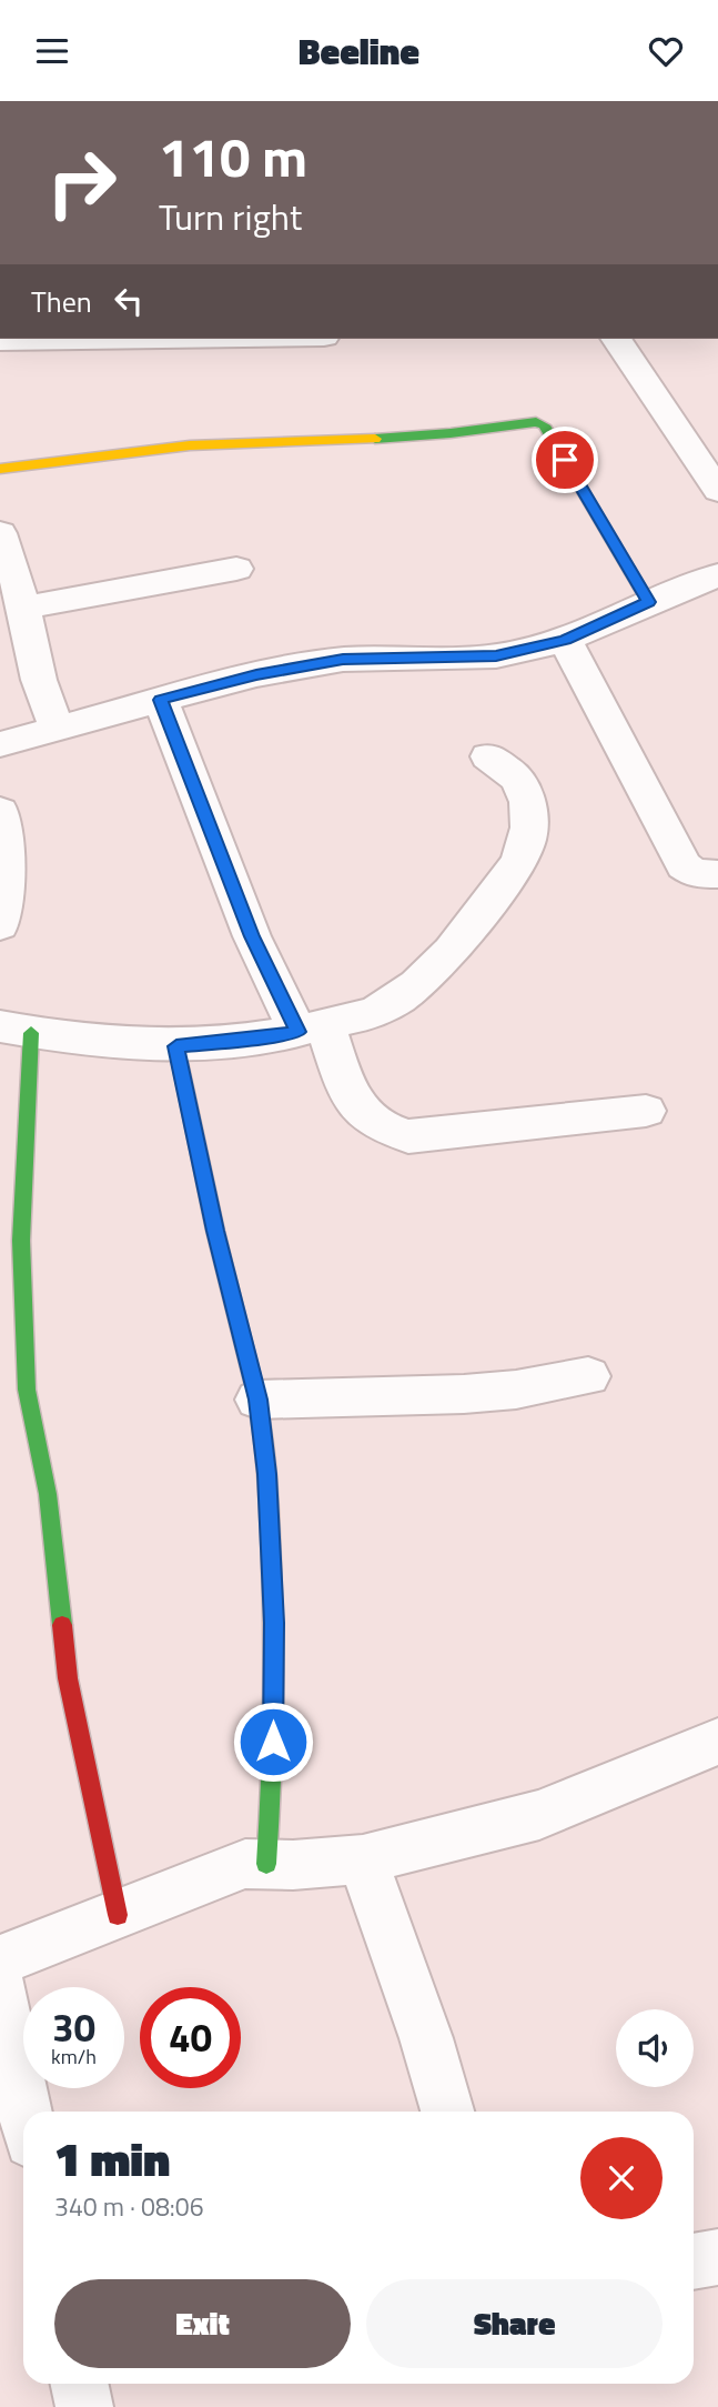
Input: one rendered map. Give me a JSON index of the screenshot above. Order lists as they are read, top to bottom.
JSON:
{
  "page": {
    "header": "Beeline",
    "turn": ["110 m", "Turn right"],
    "then": "Then",
    "speed": "30 km/h",
    "limit": "40",
    "heading": ["1 min", "340 m · 08:06"],
    "buttons": ["Exit", "Share"]
  }
}
